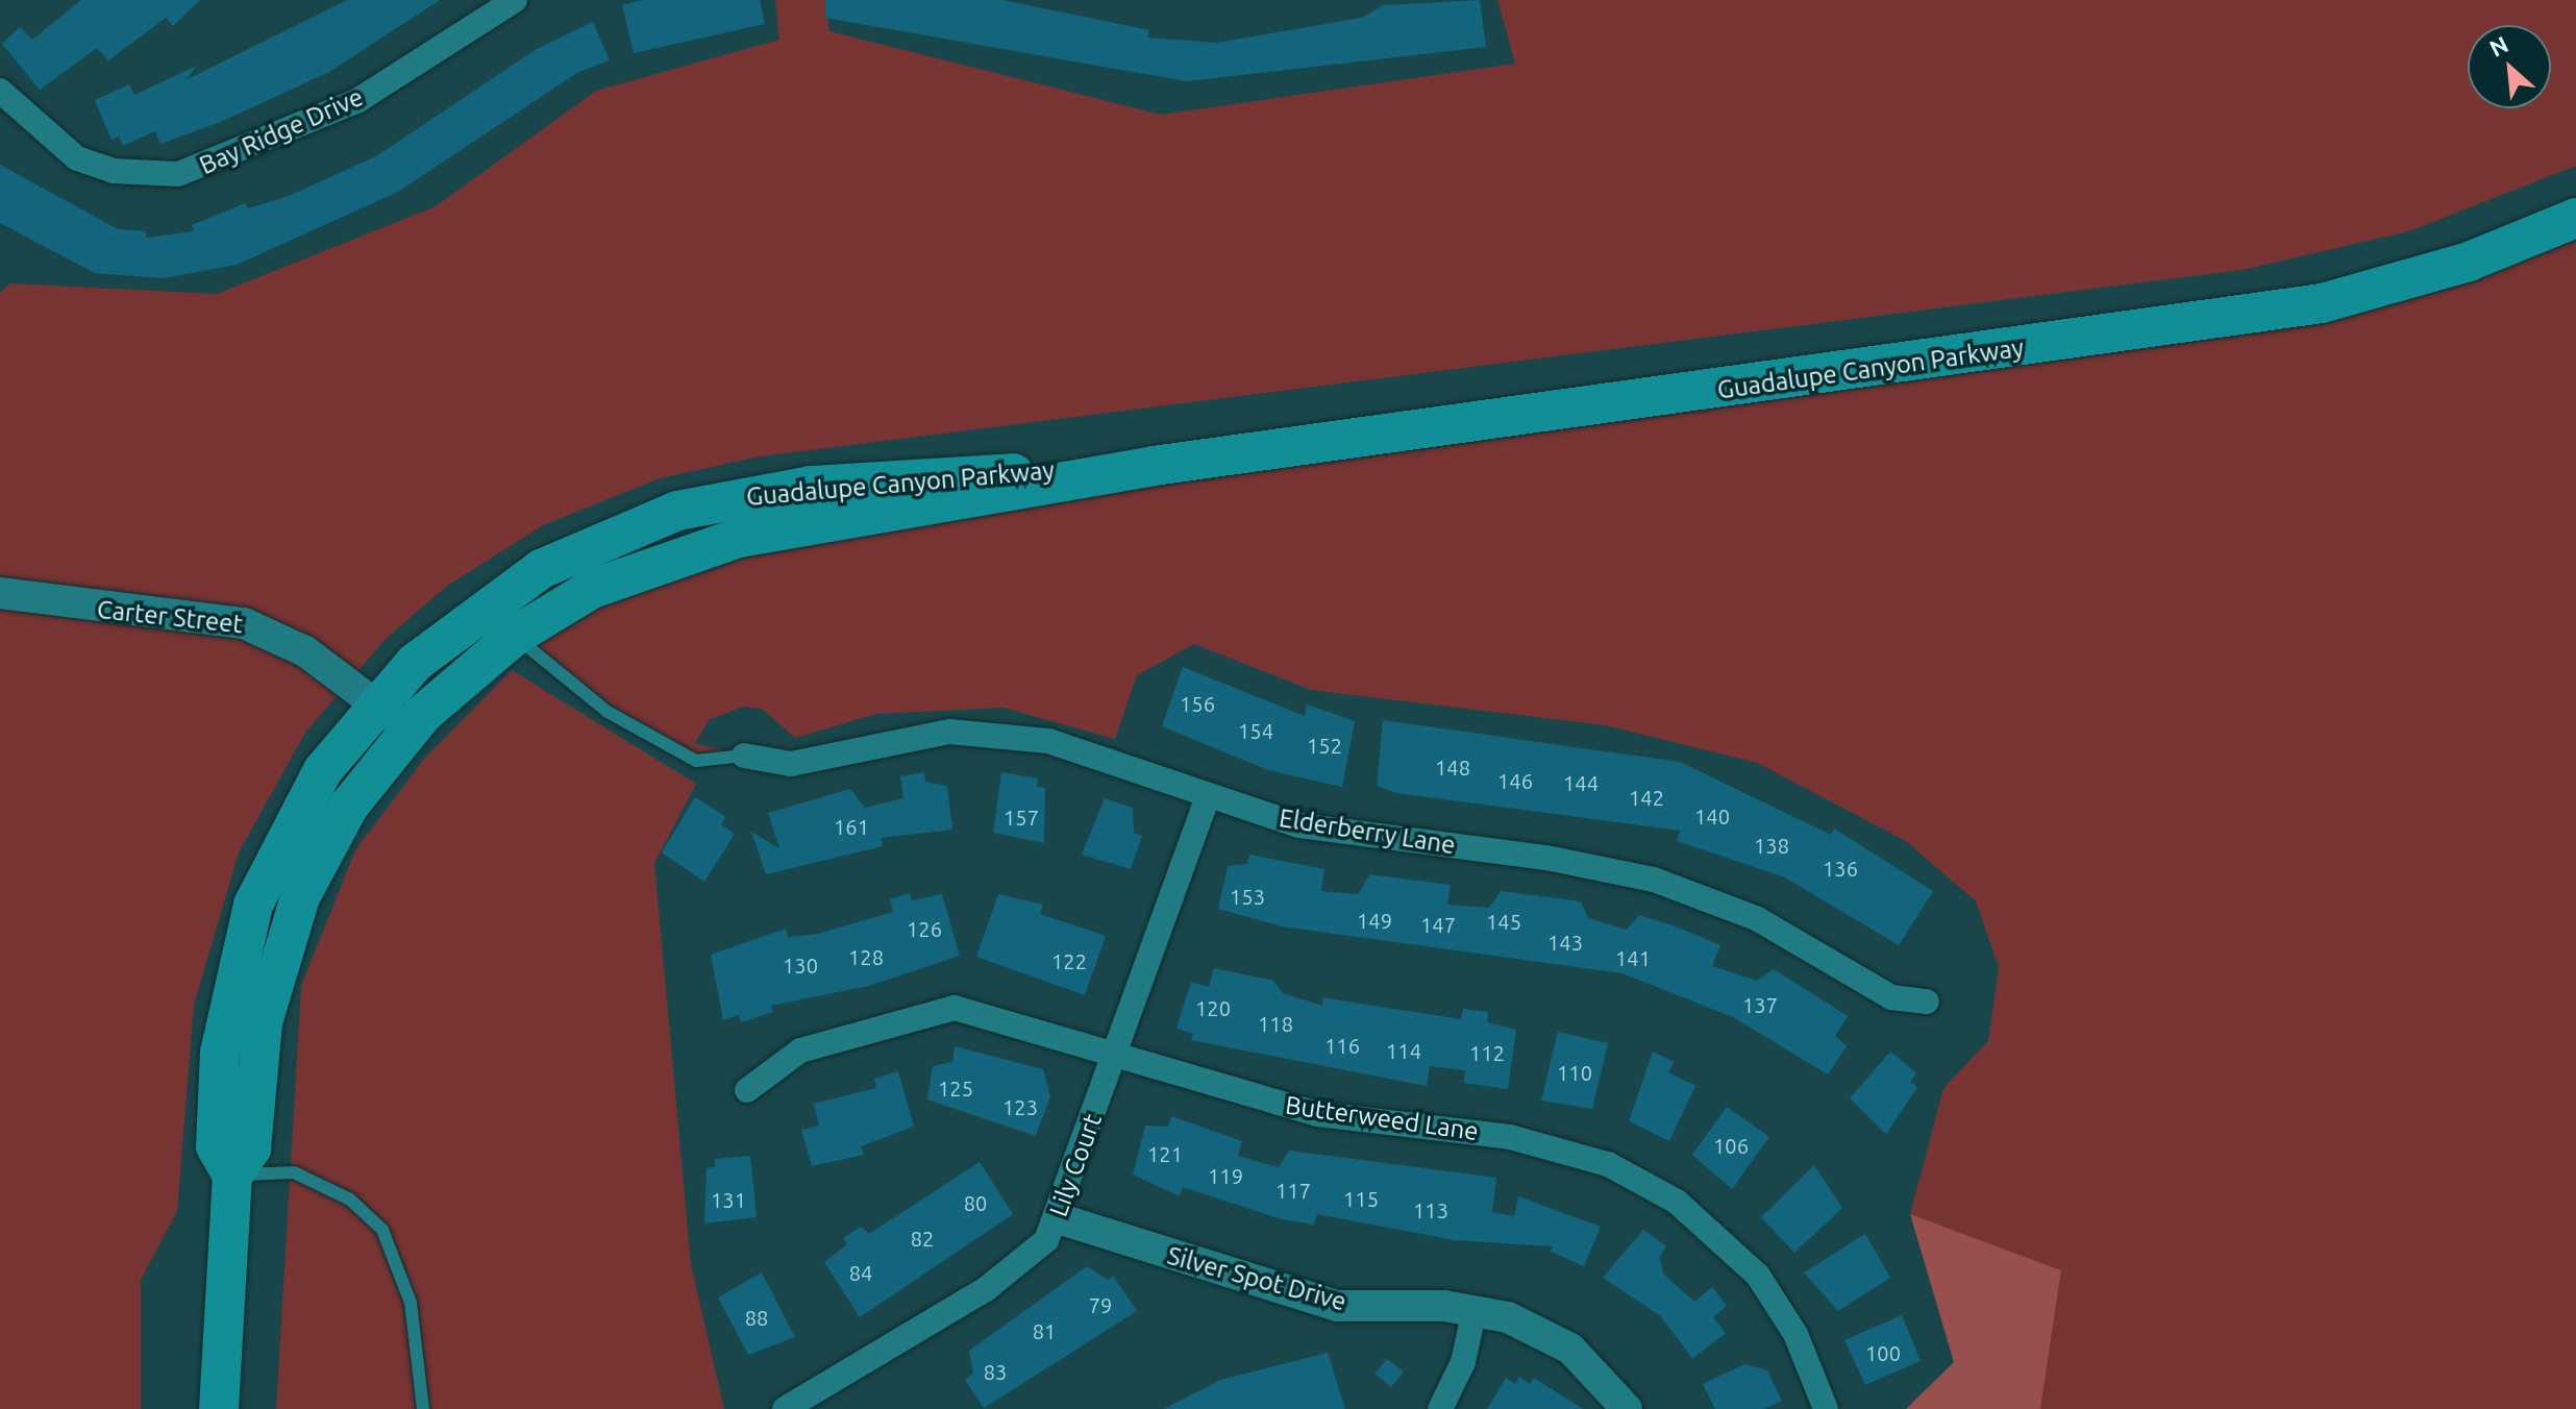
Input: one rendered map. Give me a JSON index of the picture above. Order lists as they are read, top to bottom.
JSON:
{
  "streets": {
    "main road": ["Guadalupe Canyon Parkway"],
    "street": [
      "Bay Ridge Drive",
      "Carter Street",
      "Elderberry Lane",
      "Butterweed Lane",
      "Lily Court",
      "Silver Spot Drive"
    ]
  },
  "crossings": [
    ["Guadalupe Canyon Parkway", "Carter Street"],
    ["Elderberry Lane", "Lily Court"],
    ["Butterweed Lane", "Lily Court"],
    ["Lily Court", "Silver Spot Drive"]
  ],
  "house_numbers": [
    "156",
    "154",
    "152",
    "148",
    "146",
    "144",
    "142",
    "140",
    "157",
    "161",
    "138",
    "136",
    "153",
    "149",
    "145",
    "147",
    "126",
    "143",
    "128",
    "141",
    "122",
    "130",
    "137",
    "120",
    "118",
    "116",
    "114",
    "112",
    "110",
    "125",
    "123",
    "106",
    "121",
    "119",
    "117",
    "115",
    "131",
    "80",
    "113",
    "82",
    "84",
    "79",
    "88",
    "81",
    "100",
    "83"
  ],
  "north": "top left"
}
